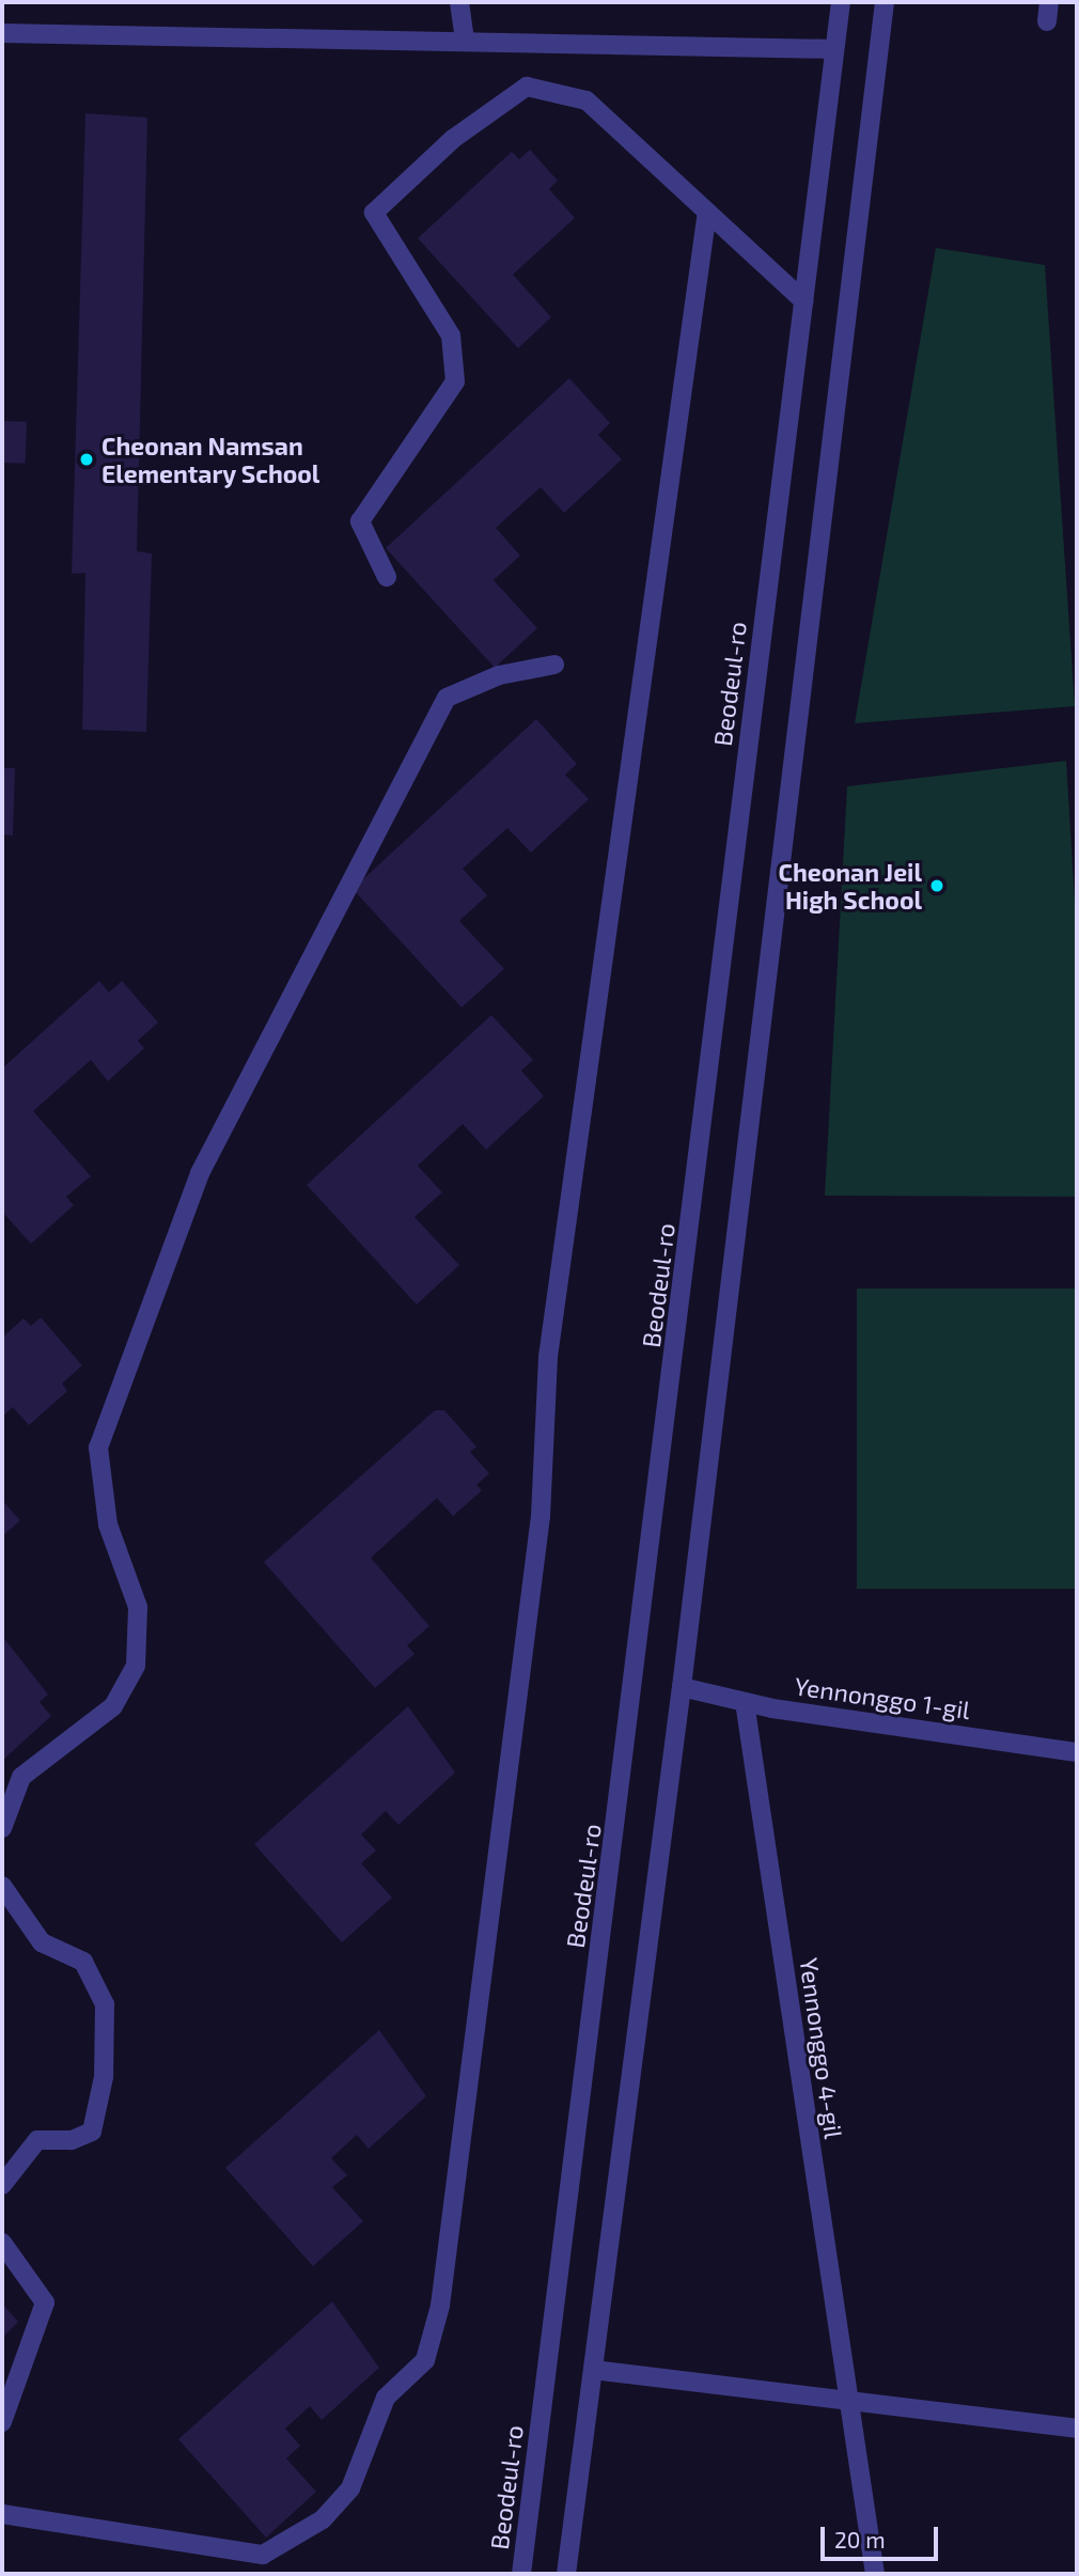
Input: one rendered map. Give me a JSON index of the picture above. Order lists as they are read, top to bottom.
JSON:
{
  "streets": {
    "street": ["Beodeul-ro", "Yennonggo 1-gil", "Yennonggo 4-gil"]
  },
  "crossings": [
    ["Yennonggo 1-gil", "Yennonggo 4-gil"]
  ],
  "places": ["Cheonan Namsan Elementary School", "Cheonan Jeil High School"],
  "scale_bar": "20 m"
}
